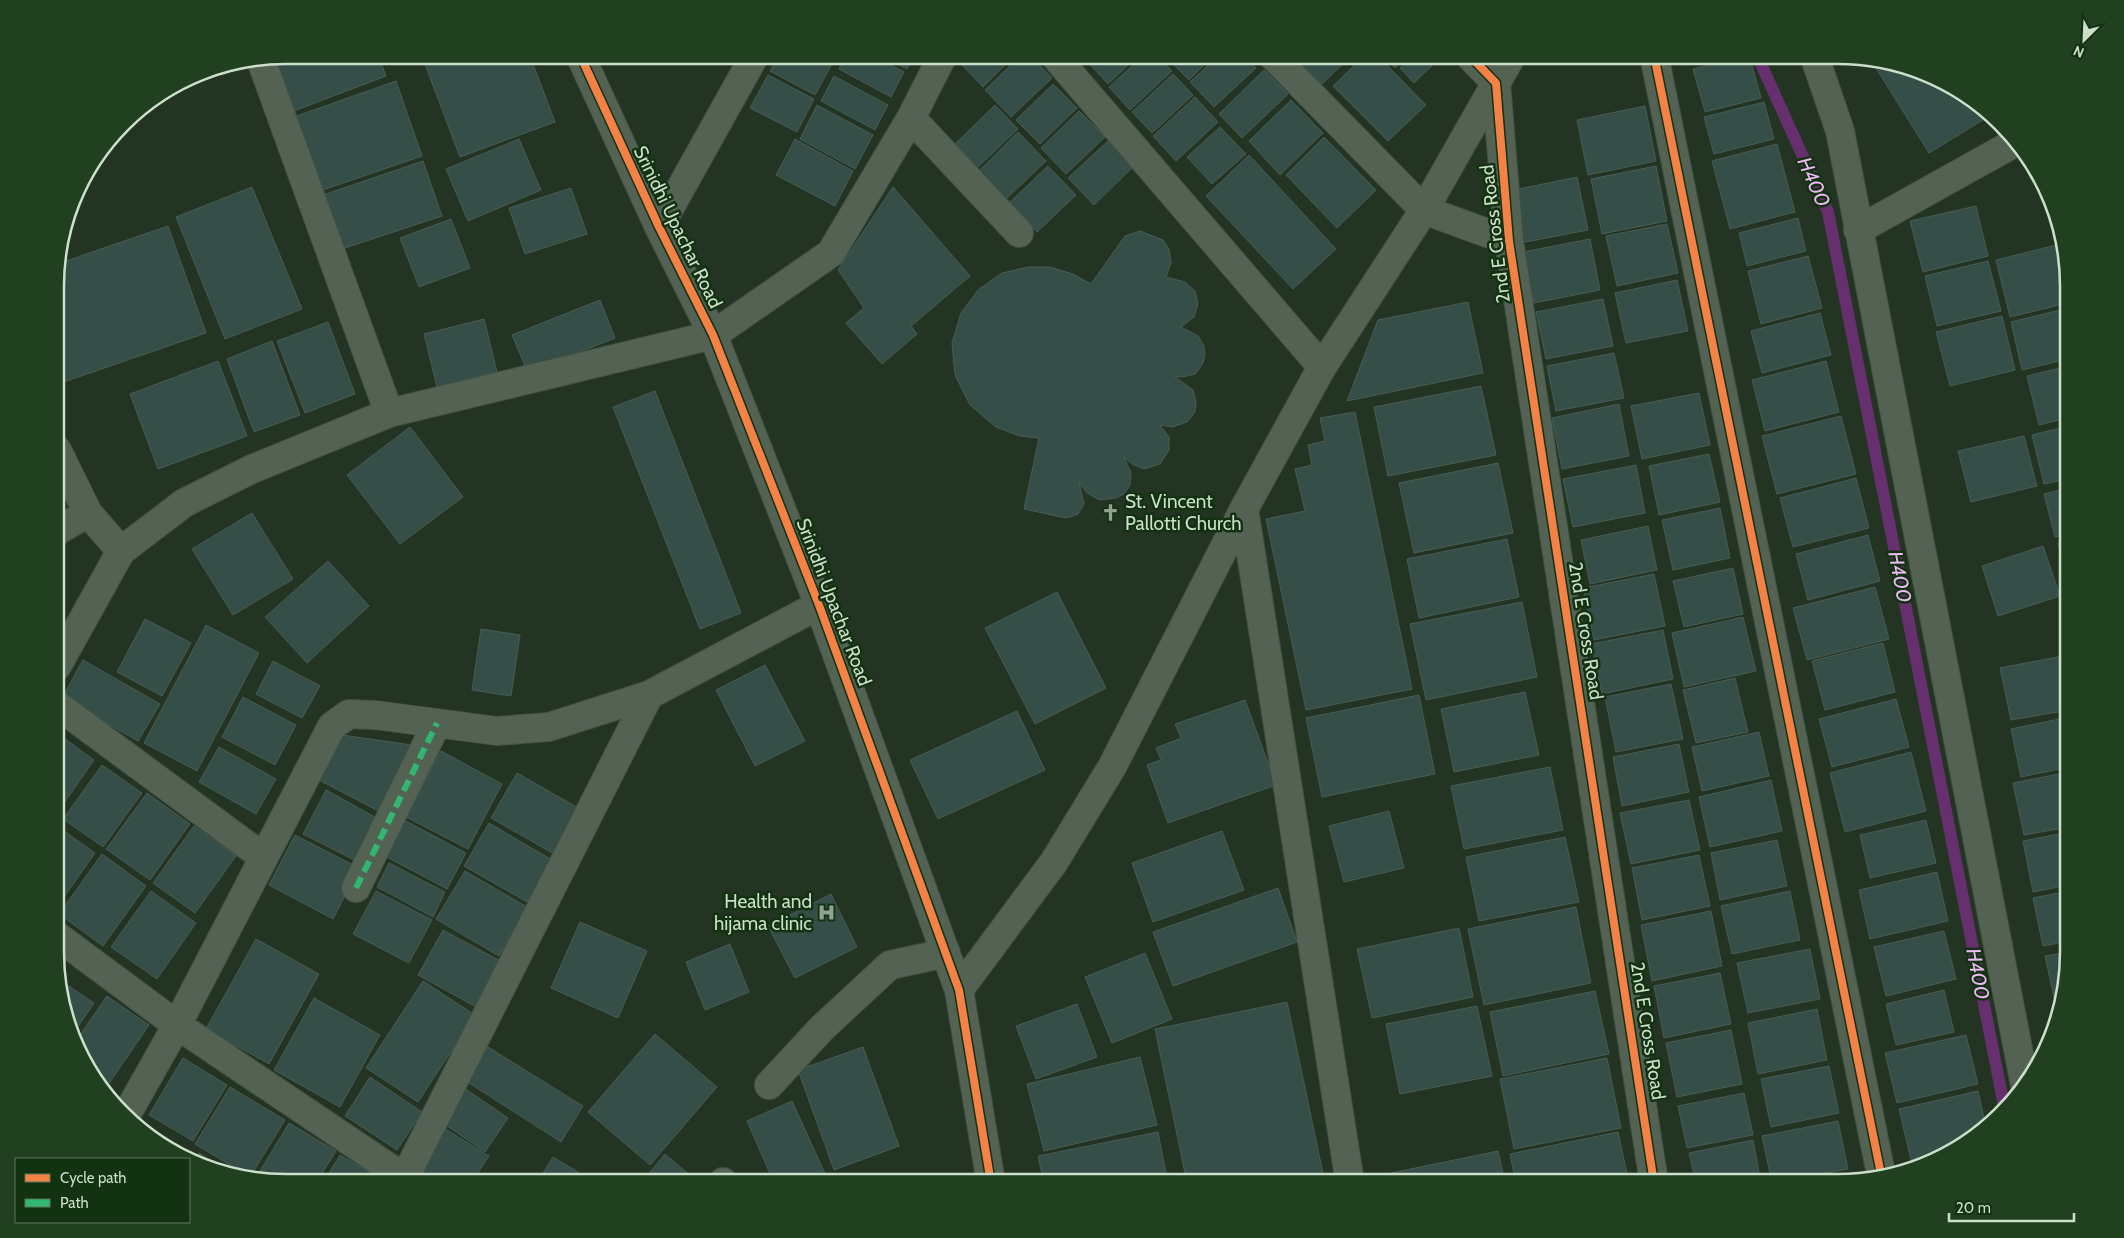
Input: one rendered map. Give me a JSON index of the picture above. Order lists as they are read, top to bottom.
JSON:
{
  "streets": {
    "street": ["Srinidhi Upachar Road", "2nd E Cross Road"]
  },
  "water": ["H400"],
  "places": {
    "church": ["St. Vincent Pallotti Church"],
    "hospital": ["Health and hijama clinic"]
  },
  "legend": ["Cycle path", "Path"],
  "scale_bar": "20 m",
  "north": "bottom left"
}
